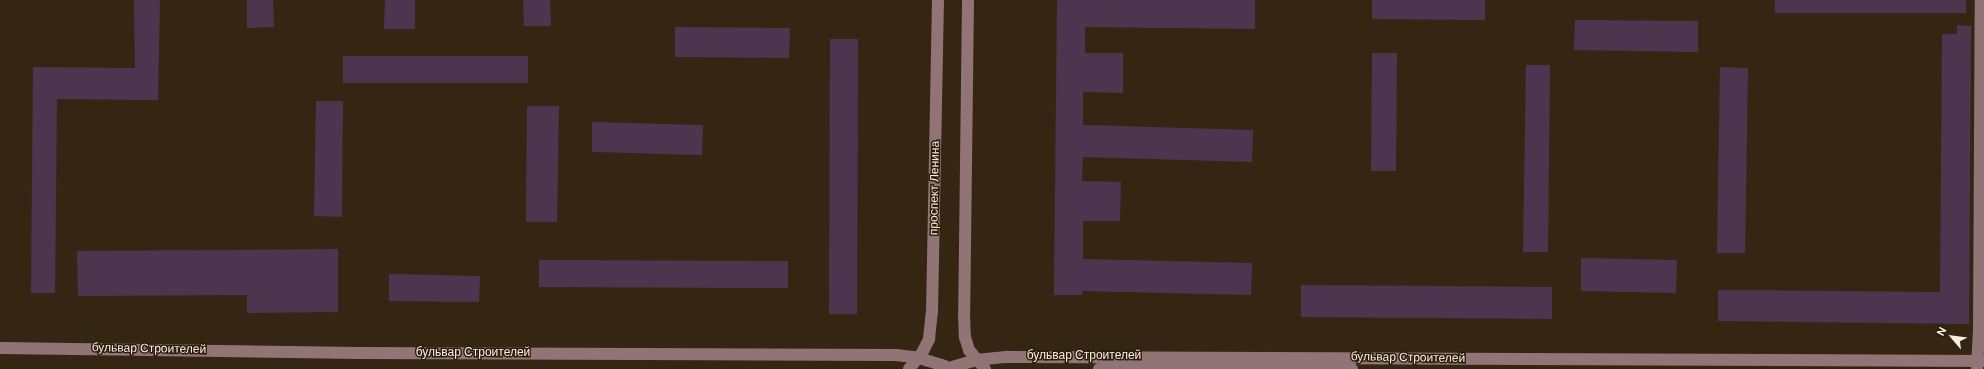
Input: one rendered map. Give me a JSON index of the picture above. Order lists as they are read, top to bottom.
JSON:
{
  "streets": {
    "main road": ["проспект Ленина", "бульвар Строителей"]
  },
  "crossings": [
    ["проспект Ленина", "бульвар Строителей"]
  ],
  "north": "top left"
}
